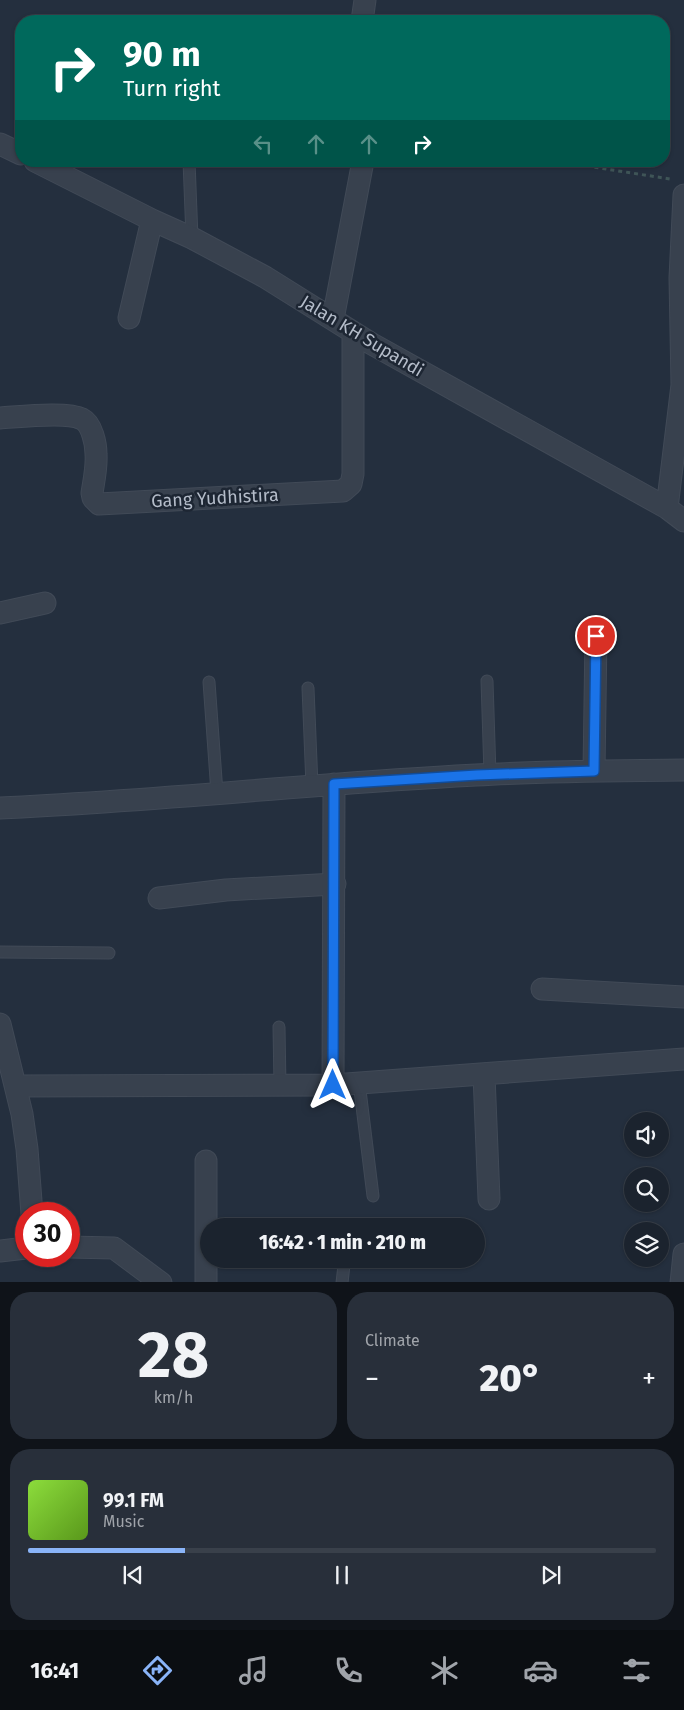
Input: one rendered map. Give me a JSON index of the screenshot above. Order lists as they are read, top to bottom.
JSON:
{
  "streets": {
    "street": ["Jalan KH Supandi", "Gang Yudhistira"]
  },
  "crossings": [
    ["Jalan KH Supandi", "Gang Yudhistira"]
  ],
  "page": {
    "turn": ["90 m", "Turn right"],
    "limit": "30",
    "trip": "16:42 · 1 min · 210 m",
    "tile": [
      ["28", "km/h"],
      "Climate"
    ],
    "heat": ["−", "20°", "+"],
    "song": ["99.1 FM", "Music"],
    "tabs": "16:41"
  }
}
